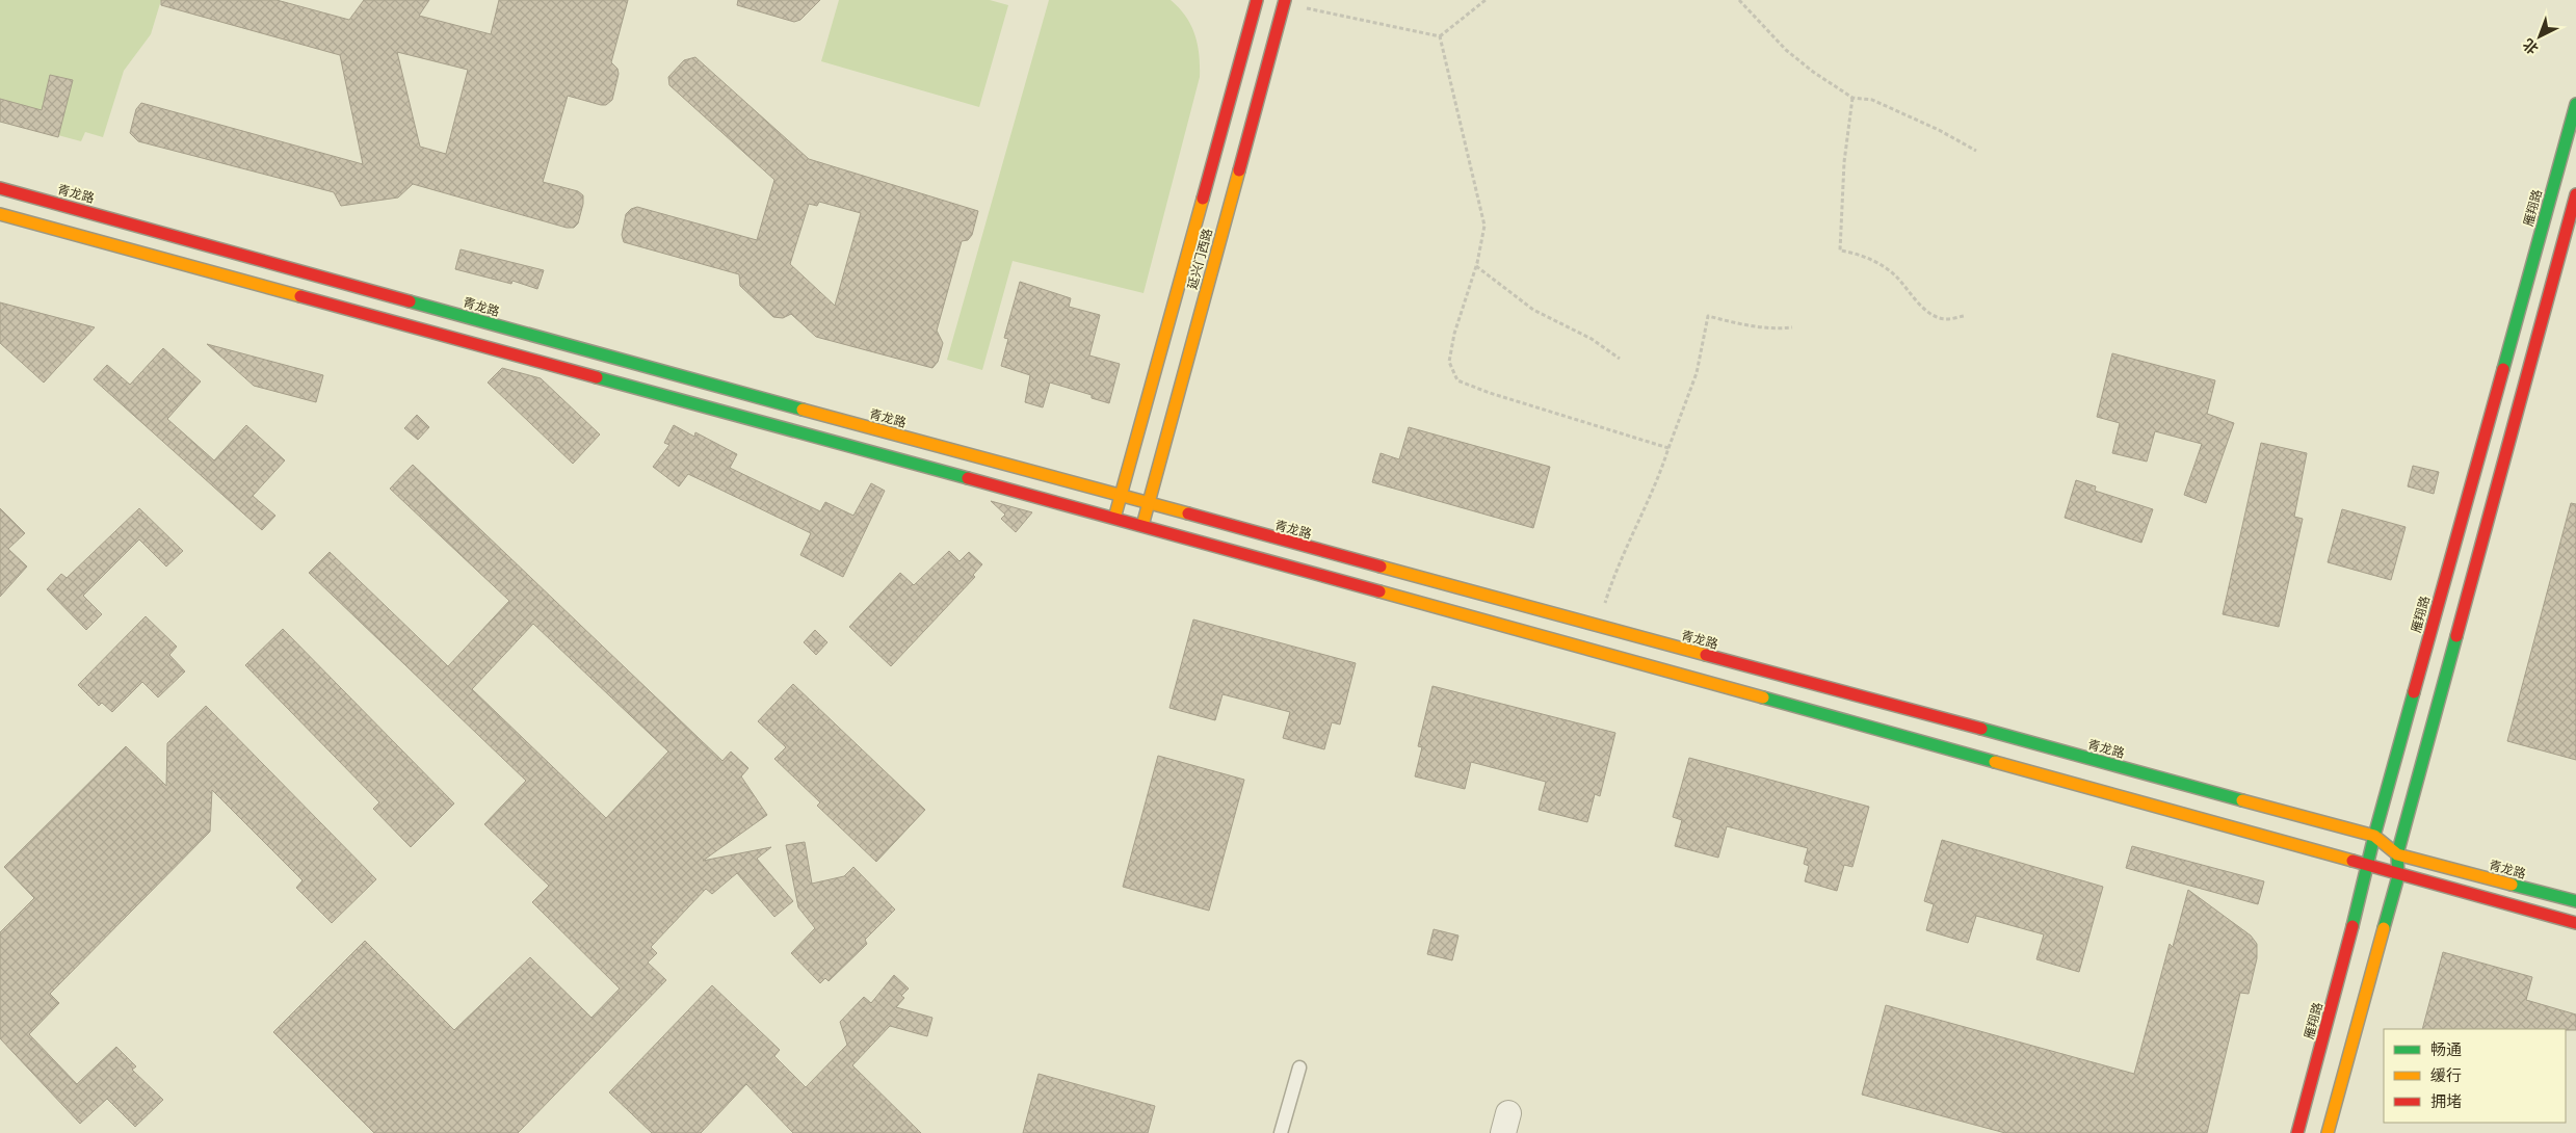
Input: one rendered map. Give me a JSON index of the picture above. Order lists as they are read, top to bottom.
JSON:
{
  "streets": {
    "street": ["青龙路", "雁翔路", "延兴门西路"]
  },
  "crossings": [
    ["青龙路", "雁翔路"],
    ["青龙路", "延兴门西路"]
  ],
  "legend": ["畅通", "缓行", "拥堵"],
  "north": "bottom left"
}
